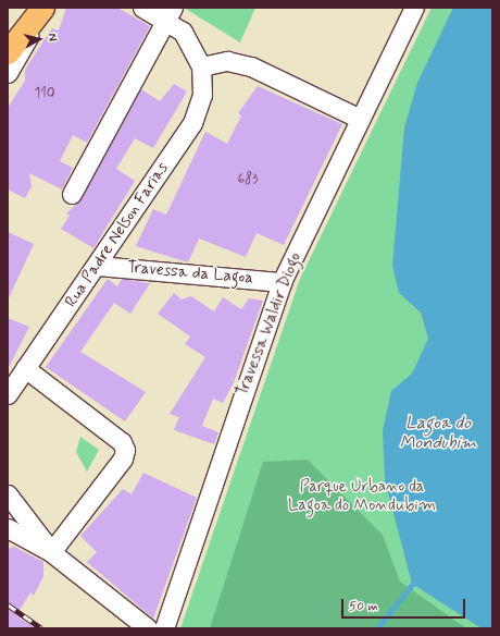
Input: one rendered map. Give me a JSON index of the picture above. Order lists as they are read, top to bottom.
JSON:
{
  "streets": {
    "street": ["Rua Padre Nelson Farias", "Travessa da Lagoa", "Travessa Waldir Diogo"]
  },
  "crossings": [
    ["Rua Padre Nelson Farias", "Travessa da Lagoa"],
    ["Travessa da Lagoa", "Travessa Waldir Diogo"]
  ],
  "water": ["Lagoa do Mondubim"],
  "parks": ["Parque Urbano da Lagoa do Mondubim"],
  "house_numbers": ["110", "683"],
  "scale_bar": "50 m",
  "north": "right"
}
